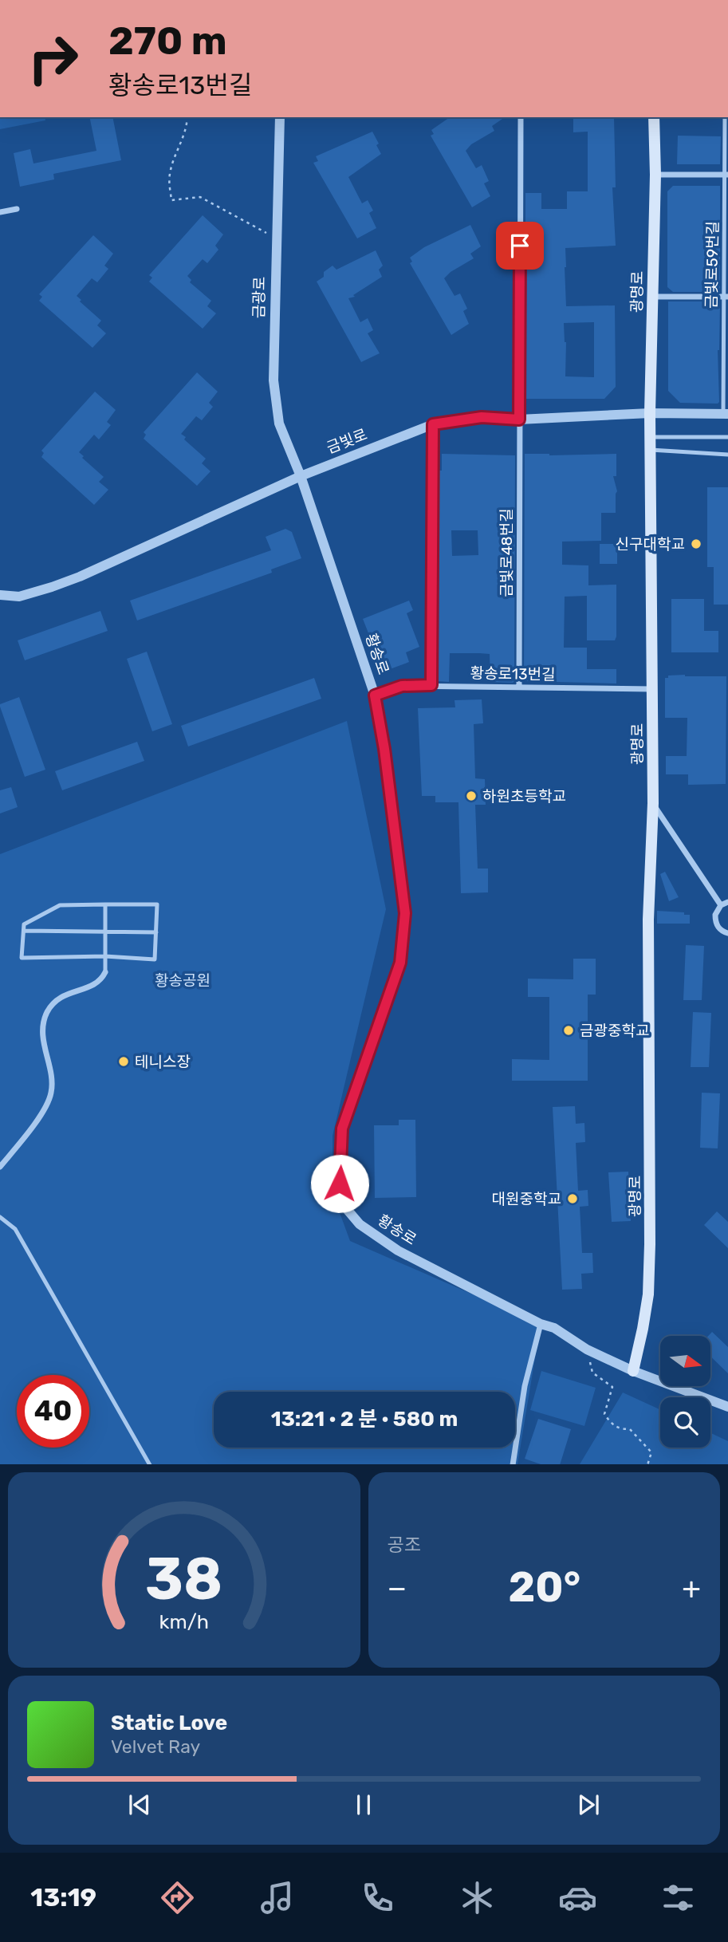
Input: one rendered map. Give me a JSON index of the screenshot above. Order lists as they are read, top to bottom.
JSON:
{
  "streets": {
    "main road": ["광명로"],
    "street": [
      "금광로",
      "금빛로",
      "금빛로48번길",
      "황송로",
      "황송로13번길"
    ],
    "lane": ["금빛로59번길"]
  },
  "crossings": [
    ["금빛로59번길", "금빛로"],
    ["광명로", "금빛로"],
    ["광명로", "황송로"],
    ["광명로", "황송로13번길"],
    ["금광로", "금빛로"],
    ["금광로", "황송로"],
    ["금빛로", "금빛로48번길"],
    ["금빛로", "황송로"],
    ["금빛로48번길", "황송로13번길"],
    ["황송로", "황송로13번길"]
  ],
  "parks": ["황송공원"],
  "places": [
    "신구대학교",
    "하원초등학교",
    "금광중학교",
    "테니스장",
    "대원중학교"
  ],
  "north": "right",
  "page": {
    "turn": ["270 m", "황송로13번길"],
    "limit": "40",
    "trip": "13:21 · 2 분 · 580 m",
    "tile": "공조",
    "heat": ["−", "20°", "+"],
    "song": ["Static Love", "Velvet Ray"],
    "tabs": "13:19",
    "gauge": ["38", "km/h"]
  }
}
